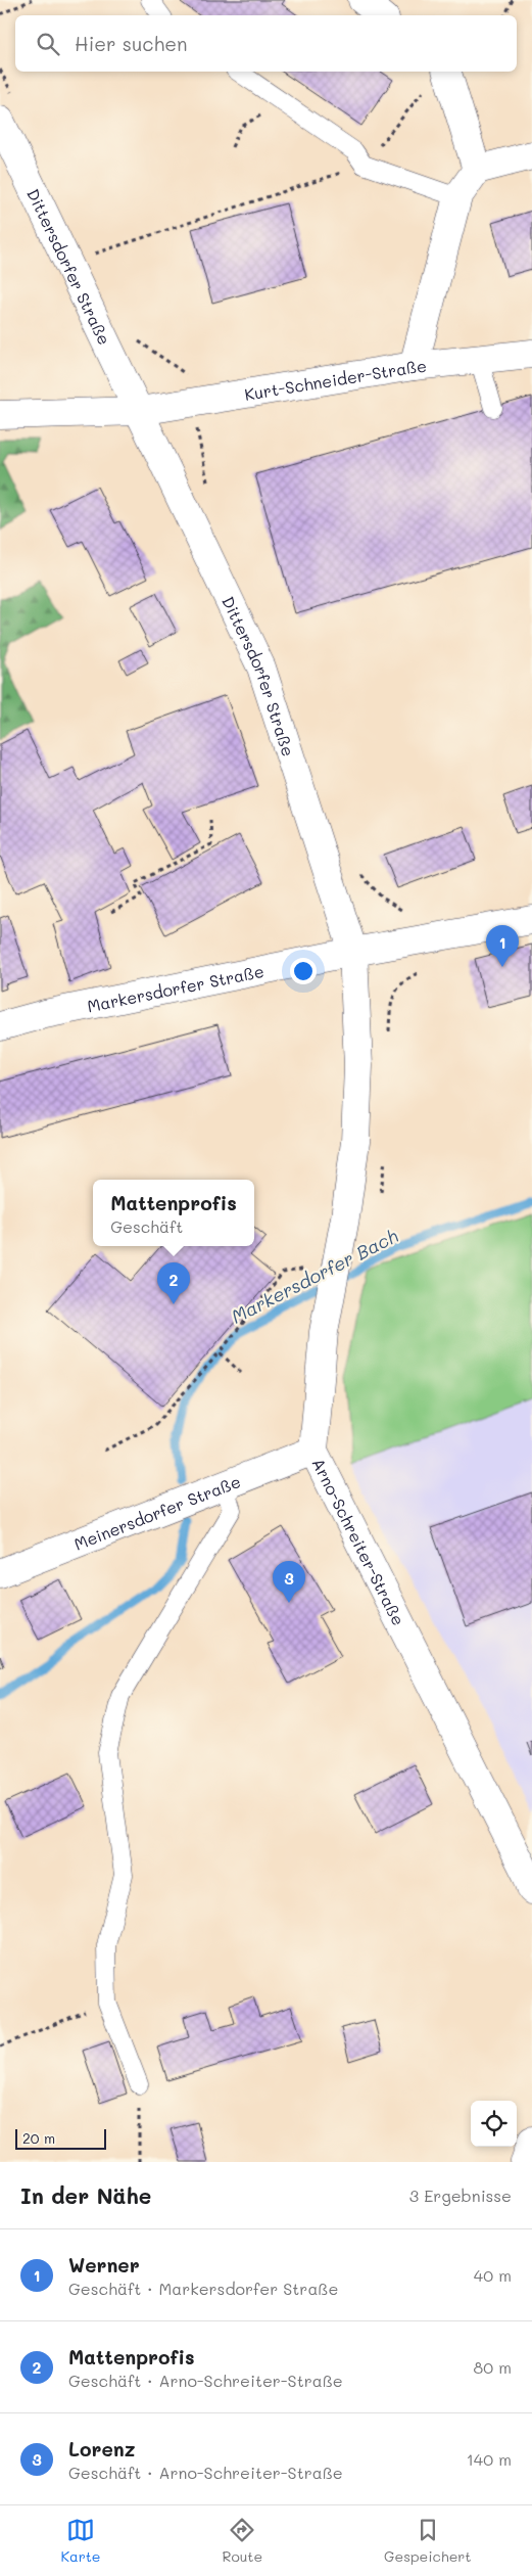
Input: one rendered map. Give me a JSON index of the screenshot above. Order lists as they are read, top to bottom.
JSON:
{
  "streets": {
    "street": [
      "Dittersdorfer Straße",
      "Kurt-Schneider-Straße",
      "Markersdorfer Straße",
      "Meinersdorfer Straße",
      "Arno-Schreiter-Straße"
    ]
  },
  "crossings": [
    ["Dittersdorfer Straße", "Kurt-Schneider-Straße"],
    ["Dittersdorfer Straße", "Markersdorfer Straße"],
    ["Dittersdorfer Straße", "Arno-Schreiter-Straße"],
    ["Markersdorfer Straße", "Arno-Schreiter-Straße"],
    ["Meinersdorfer Straße", "Arno-Schreiter-Straße"]
  ],
  "water": ["Markersdorfer Bach"],
  "scale_bar": "20 m",
  "page": {
    "search": "Hier suchen",
    "pins": ["1", "2", "3"],
    "popup": ["Mattenprofis", "Geschäft"],
    "scale": "20 m",
    "heading": ["In der Nähe", "3 Ergebnisse"],
    "list": [
      {
        "mark": "1",
        "name": "Werner",
        "note": "Geschäft · Markersdorfer Straße",
        "value": "40 m"
      },
      {
        "mark": "2",
        "name": "Mattenprofis",
        "note": "Geschäft · Arno-Schreiter-Straße",
        "value": "80 m"
      },
      {
        "mark": "3",
        "name": "Lorenz",
        "note": "Geschäft · Arno-Schreiter-Straße",
        "value": "140 m"
      }
    ],
    "nav": ["Karte", "Route", "Gespeichert"]
  }
}
